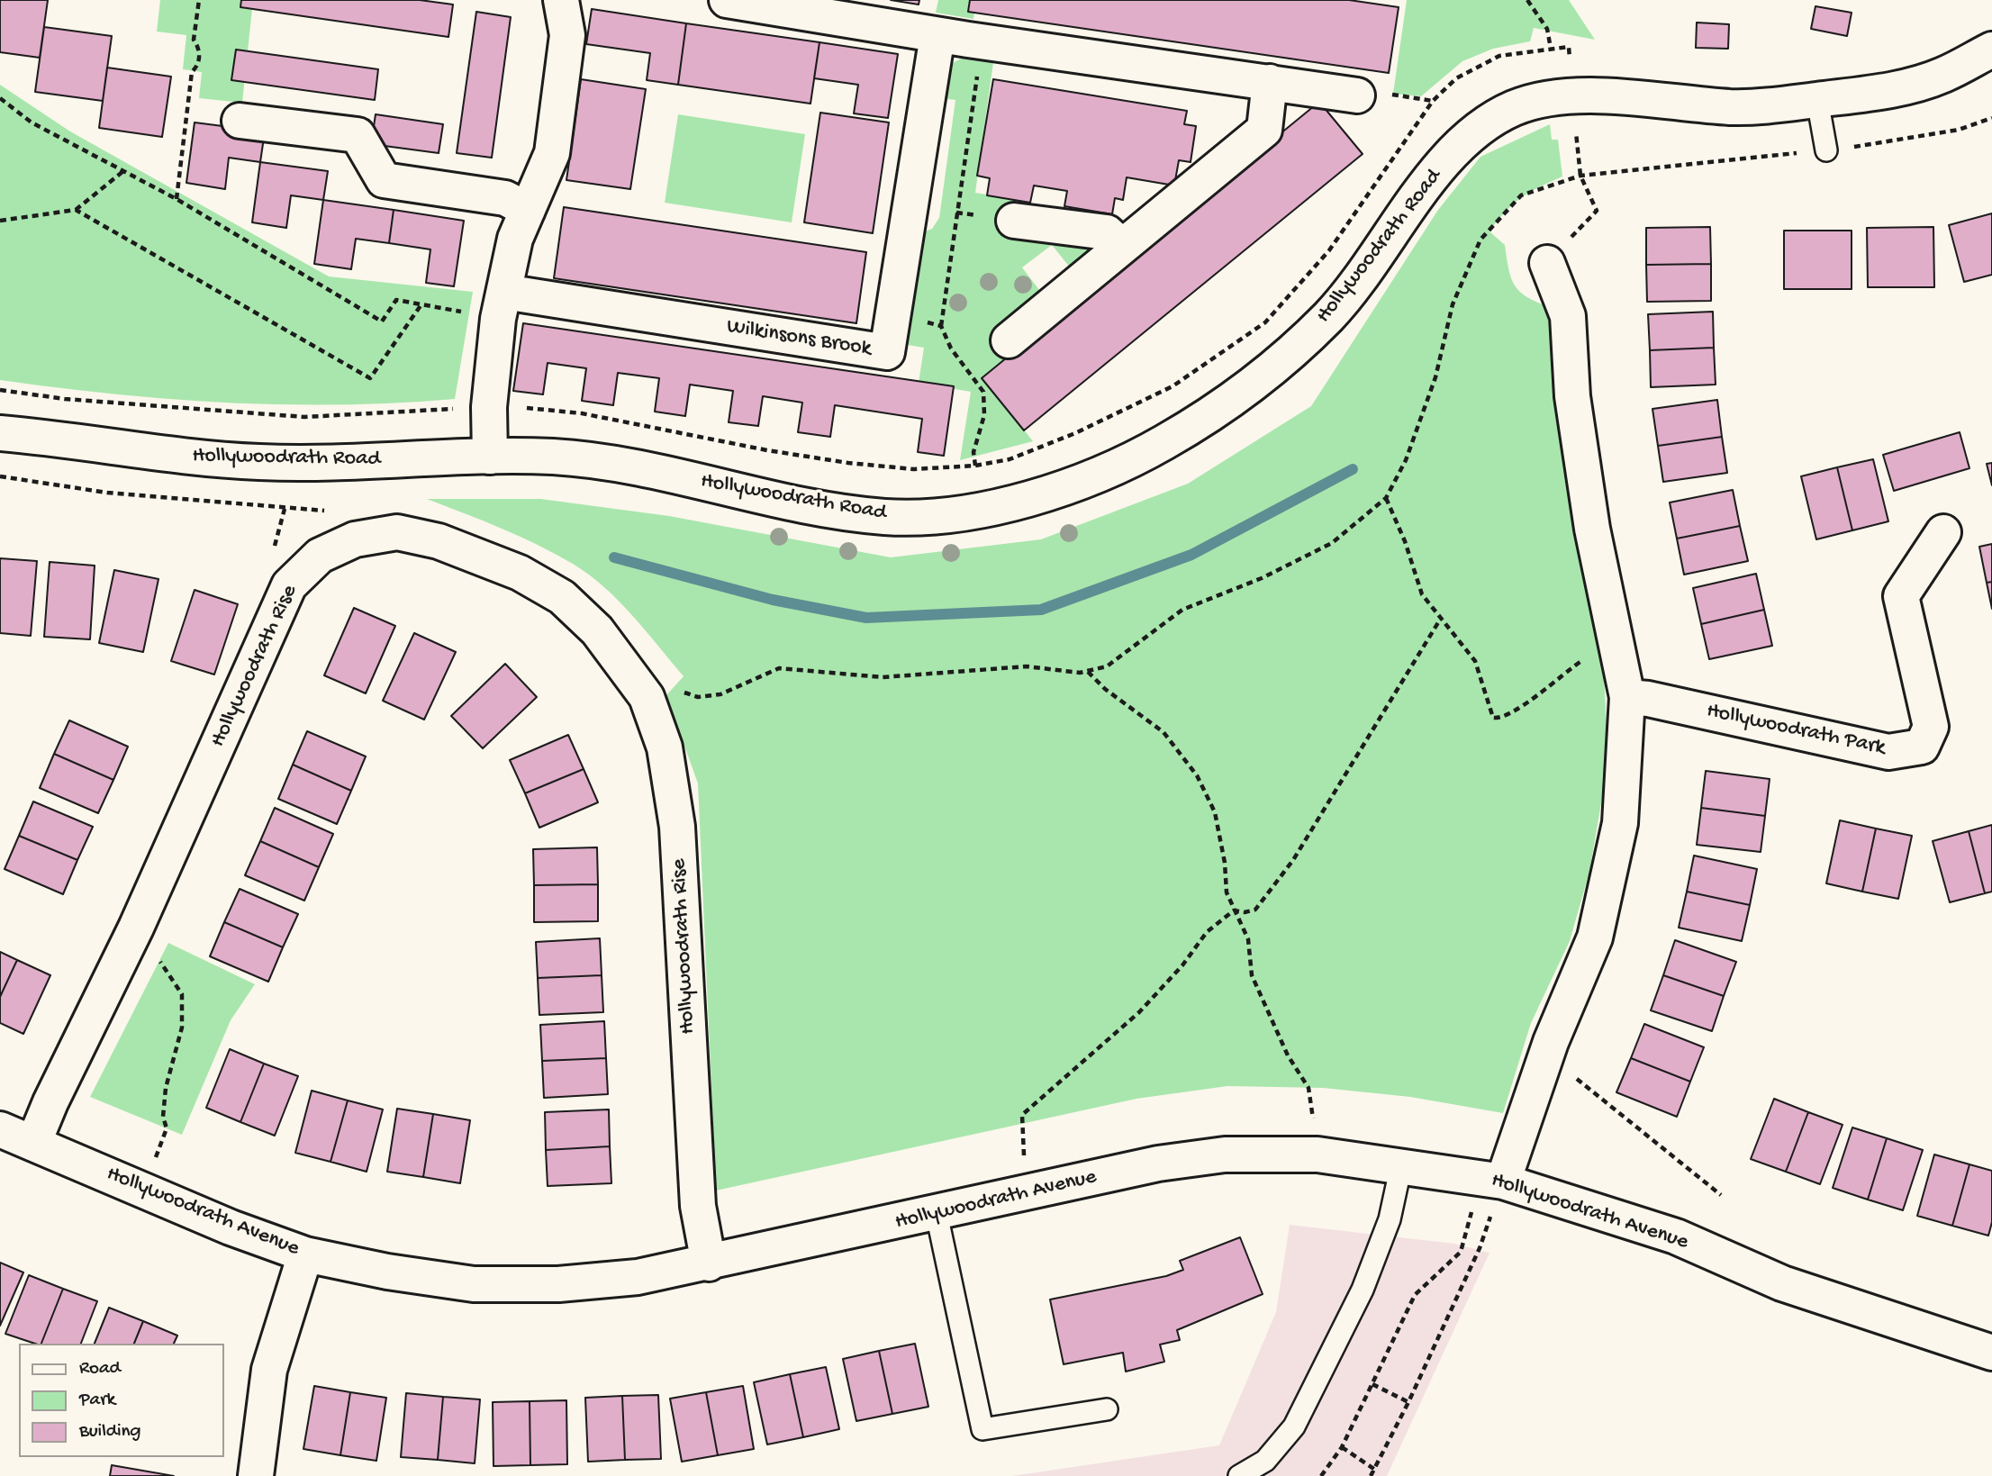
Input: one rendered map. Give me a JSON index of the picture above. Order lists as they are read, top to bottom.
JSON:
{
  "streets": {
    "street": [
      "Hollywoodrath Road",
      "Wilkinsons Brook",
      "Hollywoodrath Rise",
      "Hollywoodrath Park",
      "Hollywoodrath Avenue"
    ]
  },
  "crossings": [
    ["Hollywoodrath Rise", "Hollywoodrath Avenue"]
  ],
  "legend": ["Road", "Park", "Building"]
}
